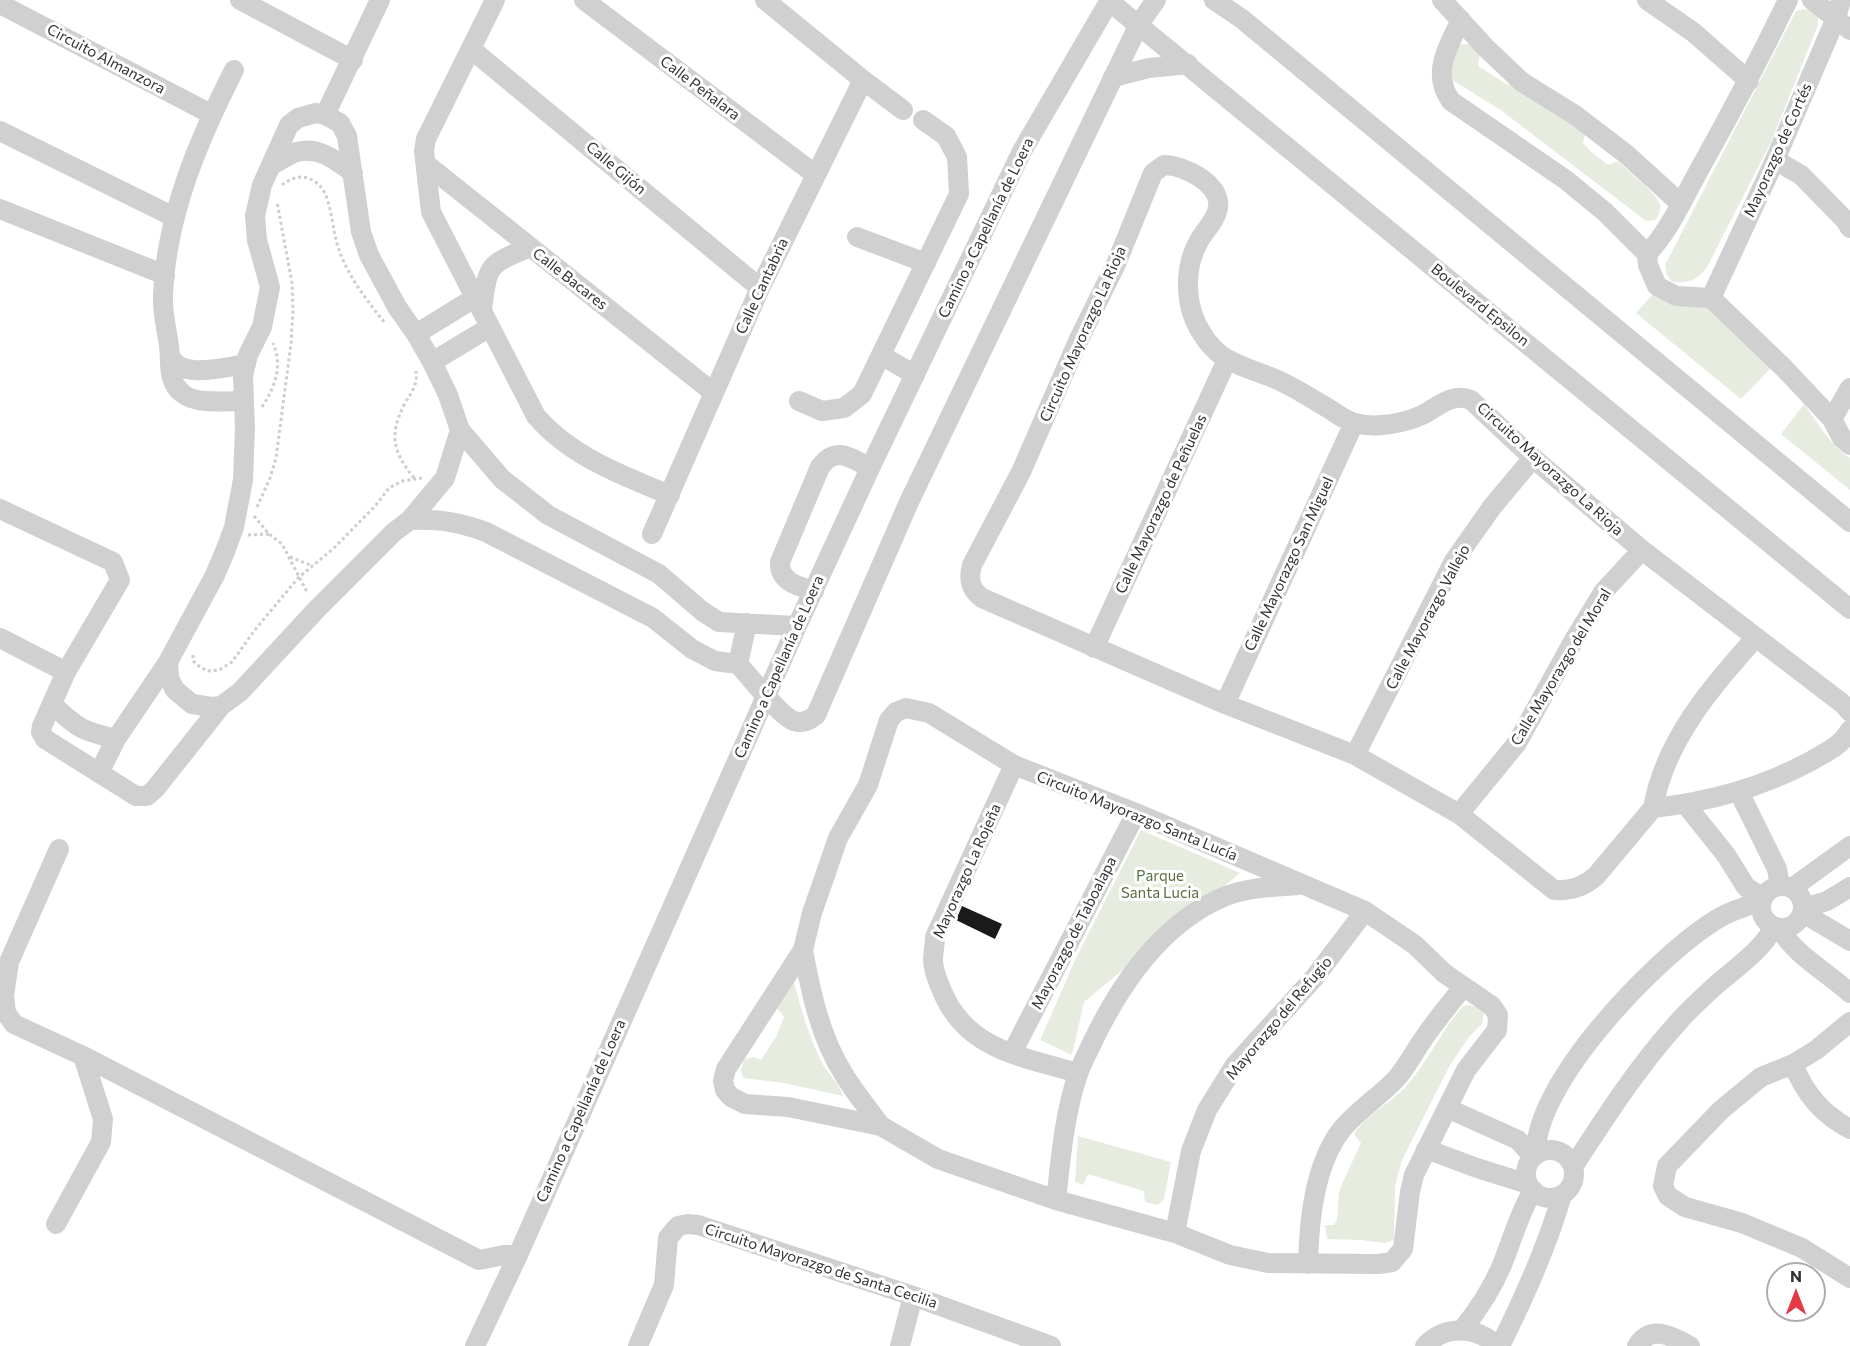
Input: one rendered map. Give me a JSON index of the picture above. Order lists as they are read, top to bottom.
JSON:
{
  "streets": {
    "street": [
      "Circuito Almanzora",
      "Calle Peñalara",
      "Mayorazgo de Cortés",
      "Calle Gijón",
      "Camino a Capellanía de Loera",
      "Calle Bacares",
      "Calle Cantabria",
      "Boulevard Epsilon",
      "Circuito Mayorazgo La Rioja",
      "Calle Mayorazgo de Peñuelas",
      "Calle Mayorazgo San Miguel",
      "Calle Mayorazgo Vallejo",
      "Calle Mayorazgo del Moral",
      "Circuito Mayorazgo Santa Lucía",
      "Mayorazgo La Rojeña",
      "Mayorazgo de Taboalapa",
      "Mayorazgo del Refugio",
      "Circuito Mayorazgo de Santa Cecilia"
    ]
  },
  "crossings": [
    ["Calle Peñalara", "Calle Cantabria"],
    ["Calle Gijón", "Calle Cantabria"],
    ["Camino a Capellanía de Loera", "Boulevard Epsilon"],
    ["Calle Bacares", "Calle Cantabria"],
    ["Circuito Mayorazgo La Rioja", "Calle Mayorazgo de Peñuelas"],
    ["Circuito Mayorazgo La Rioja", "Calle Mayorazgo San Miguel"],
    ["Circuito Mayorazgo La Rioja", "Calle Mayorazgo Vallejo"],
    ["Circuito Mayorazgo La Rioja", "Calle Mayorazgo del Moral"],
    ["Circuito Mayorazgo Santa Lucía", "Mayorazgo La Rojeña"],
    ["Circuito Mayorazgo Santa Lucía", "Mayorazgo de Taboalapa"],
    ["Circuito Mayorazgo Santa Lucía", "Mayorazgo del Refugio"],
    ["Mayorazgo La Rojeña", "Mayorazgo de Taboalapa"]
  ],
  "parks": ["Parque Santa Lucia"],
  "north": "top"
}
